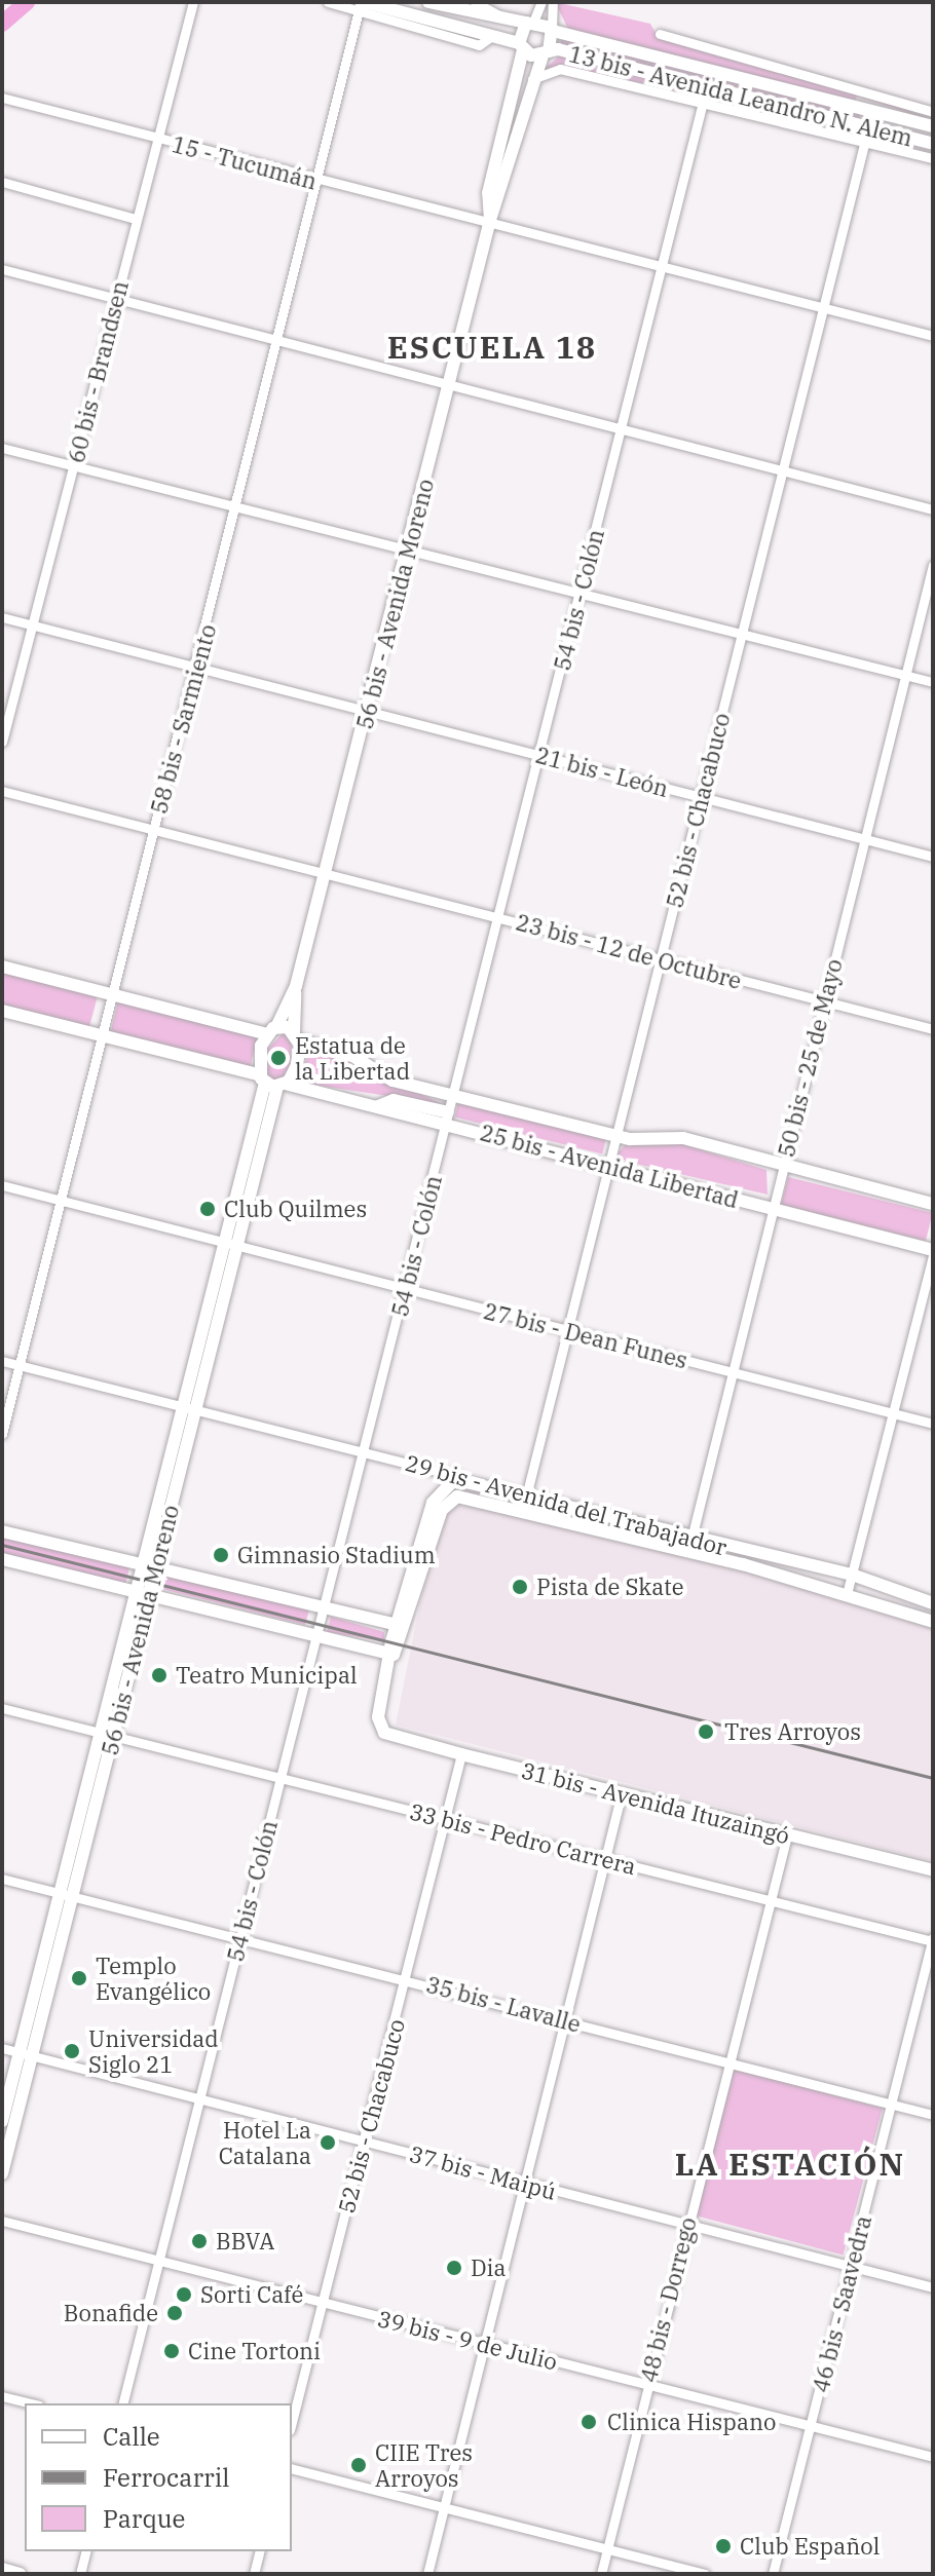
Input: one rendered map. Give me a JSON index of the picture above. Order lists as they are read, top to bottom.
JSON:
{
  "streets": {
    "main road": [
      "13 bis - Avenida Leandro N. Alem",
      "56 bis - Avenida Moreno",
      "25 bis - Avenida Libertad",
      "29 bis - Avenida del Trabajador",
      "31 bis - Avenida Ituzaingó"
    ],
    "street": [
      "15 - Tucumán",
      "60 bis - Brandsen",
      "54 bis - Colón",
      "58 bis - Sarmiento",
      "21 bis - León",
      "52 bis - Chacabuco",
      "23 bis - 12 de Octubre",
      "50 bis - 25 de Mayo",
      "27 bis - Dean Funes",
      "33 bis - Pedro Carrera",
      "35 bis - Lavalle",
      "37 bis - Maipú",
      "48 bis - Dorrego",
      "46 bis - Saavedra",
      "39 bis - 9 de Julio"
    ]
  },
  "crossings": [
    ["13 bis - Avenida Leandro N. Alem", "54 bis - Colón"],
    ["13 bis - Avenida Leandro N. Alem", "56 bis - Avenida Moreno"],
    ["13 bis - Avenida Leandro N. Alem", "58 bis - Sarmiento"],
    ["13 bis - Avenida Leandro N. Alem", "52 bis - Chacabuco"],
    ["15 - Tucumán", "60 bis - Brandsen"],
    ["15 - Tucumán", "54 bis - Colón"],
    ["15 - Tucumán", "56 bis - Avenida Moreno"],
    ["15 - Tucumán", "58 bis - Sarmiento"],
    ["15 - Tucumán", "52 bis - Chacabuco"],
    ["60 bis - Brandsen", "21 bis - León"],
    ["54 bis - Colón", "21 bis - León"],
    ["54 bis - Colón", "23 bis - 12 de Octubre"],
    ["54 bis - Colón", "25 bis - Avenida Libertad"],
    ["54 bis - Colón", "27 bis - Dean Funes"],
    ["54 bis - Colón", "29 bis - Avenida del Trabajador"],
    ["54 bis - Colón", "33 bis - Pedro Carrera"],
    ["54 bis - Colón", "35 bis - Lavalle"],
    ["54 bis - Colón", "37 bis - Maipú"],
    ["54 bis - Colón", "39 bis - 9 de Julio"],
    ["56 bis - Avenida Moreno", "21 bis - León"],
    ["56 bis - Avenida Moreno", "23 bis - 12 de Octubre"],
    ["56 bis - Avenida Moreno", "25 bis - Avenida Libertad"],
    ["56 bis - Avenida Moreno", "27 bis - Dean Funes"],
    ["56 bis - Avenida Moreno", "29 bis - Avenida del Trabajador"],
    ["56 bis - Avenida Moreno", "33 bis - Pedro Carrera"],
    ["56 bis - Avenida Moreno", "35 bis - Lavalle"],
    ["56 bis - Avenida Moreno", "37 bis - Maipú"],
    ["58 bis - Sarmiento", "21 bis - León"],
    ["58 bis - Sarmiento", "23 bis - 12 de Octubre"],
    ["58 bis - Sarmiento", "25 bis - Avenida Libertad"],
    ["58 bis - Sarmiento", "27 bis - Dean Funes"],
    ["58 bis - Sarmiento", "29 bis - Avenida del Trabajador"],
    ["21 bis - León", "52 bis - Chacabuco"],
    ["21 bis - León", "50 bis - 25 de Mayo"],
    ["52 bis - Chacabuco", "23 bis - 12 de Octubre"],
    ["52 bis - Chacabuco", "25 bis - Avenida Libertad"],
    ["52 bis - Chacabuco", "27 bis - Dean Funes"],
    ["52 bis - Chacabuco", "29 bis - Avenida del Trabajador"],
    ["52 bis - Chacabuco", "31 bis - Avenida Ituzaingó"],
    ["52 bis - Chacabuco", "33 bis - Pedro Carrera"],
    ["52 bis - Chacabuco", "35 bis - Lavalle"],
    ["52 bis - Chacabuco", "37 bis - Maipú"],
    ["52 bis - Chacabuco", "39 bis - 9 de Julio"],
    ["23 bis - 12 de Octubre", "50 bis - 25 de Mayo"],
    ["50 bis - 25 de Mayo", "25 bis - Avenida Libertad"],
    ["50 bis - 25 de Mayo", "27 bis - Dean Funes"],
    ["50 bis - 25 de Mayo", "29 bis - Avenida del Trabajador"],
    ["31 bis - Avenida Ituzaingó", "48 bis - Dorrego"],
    ["33 bis - Pedro Carrera", "48 bis - Dorrego"],
    ["33 bis - Pedro Carrera", "46 bis - Saavedra"],
    ["35 bis - Lavalle", "48 bis - Dorrego"],
    ["35 bis - Lavalle", "46 bis - Saavedra"],
    ["37 bis - Maipú", "48 bis - Dorrego"],
    ["37 bis - Maipú", "46 bis - Saavedra"],
    ["48 bis - Dorrego", "39 bis - 9 de Julio"],
    ["46 bis - Saavedra", "39 bis - 9 de Julio"]
  ],
  "districts": ["ESCUELA 18", "LA ESTACIÓN"],
  "places": [
    "Estatua de la Libertad",
    "Club Quilmes",
    "Gimnasio Stadium",
    "Pista de Skate",
    "Teatro Municipal",
    "Tres Arroyos",
    "Templo Evangélico",
    "Universidad Siglo 21",
    "Hotel La Catalana",
    "BBVA",
    "Dia",
    "Sorti Café",
    "Bonafide",
    "Cine Tortoni",
    "Clinica Hispano",
    "CIIE Tres Arroyos",
    "Club Español"
  ],
  "legend": ["Calle", "Ferrocarril", "Parque"]
}
